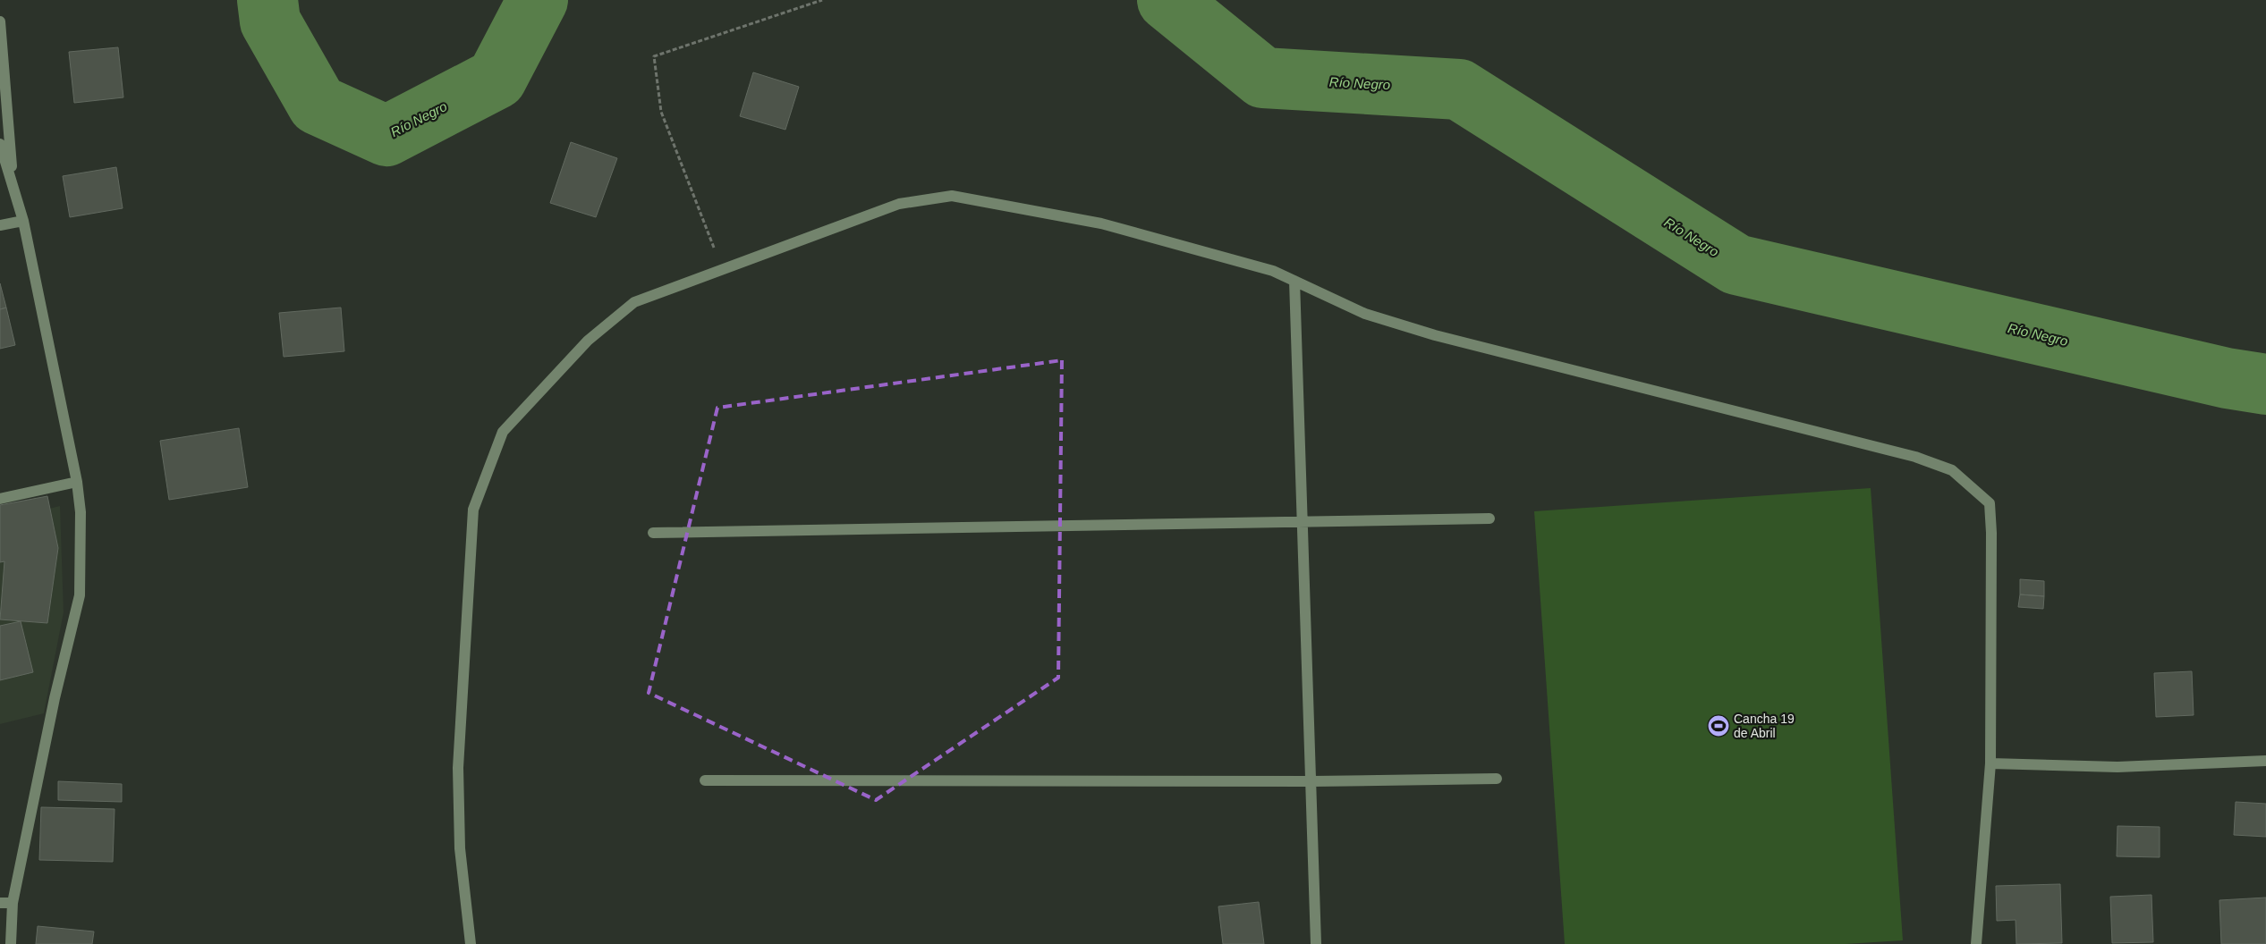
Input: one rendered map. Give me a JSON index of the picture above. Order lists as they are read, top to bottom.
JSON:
{
  "water": ["Río Negro"],
  "places": {
    "sports": ["Cancha 19 de Abril"]
  }
}
